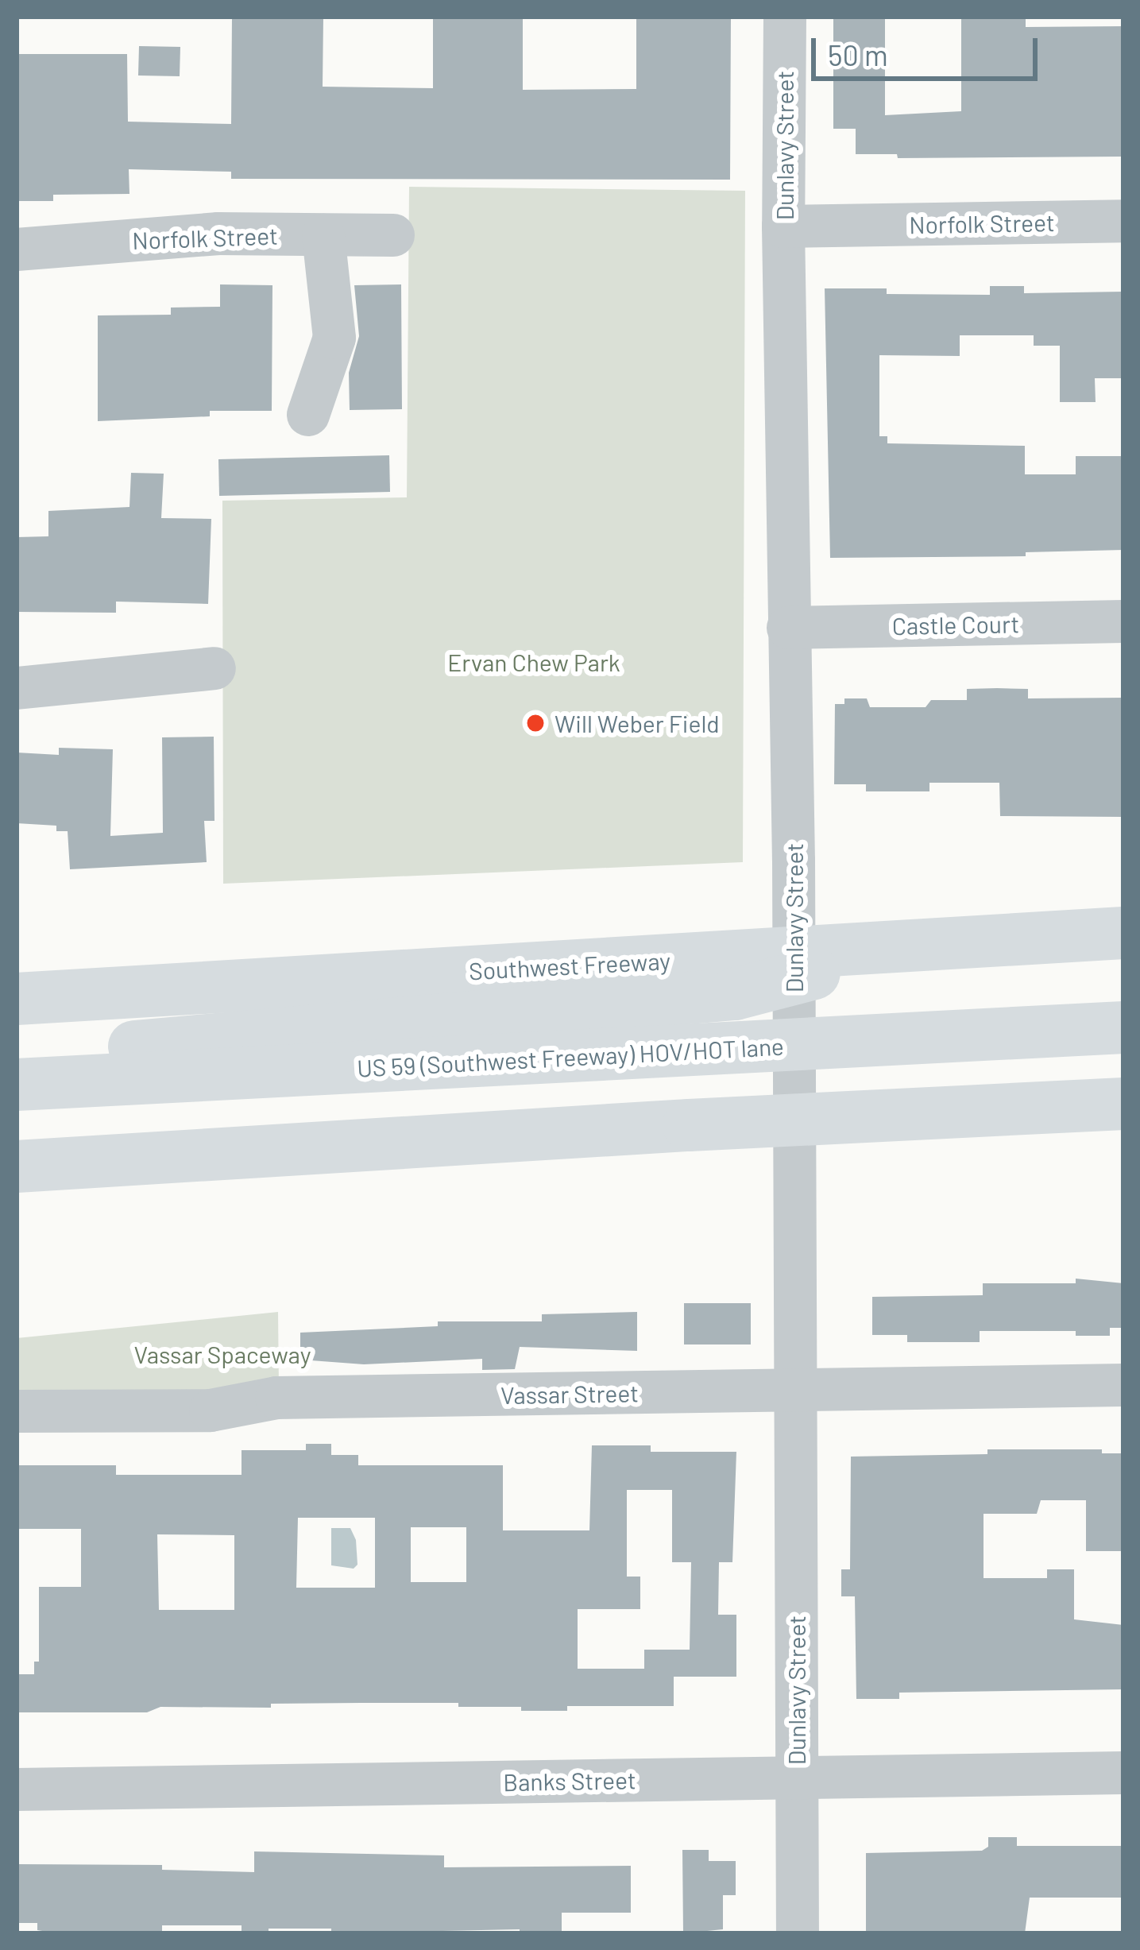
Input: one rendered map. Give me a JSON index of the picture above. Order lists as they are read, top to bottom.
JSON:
{
  "streets": {
    "highway": ["Southwest Freeway", "US 59 (Southwest Freeway) HOV/HOT lane"],
    "street": [
      "Dunlavy Street",
      "Norfolk Street",
      "Castle Court",
      "Vassar Street",
      "Banks Street"
    ]
  },
  "crossings": [
    ["Dunlavy Street", "Norfolk Street"],
    ["Dunlavy Street", "Castle Court"],
    ["Dunlavy Street", "Vassar Street"],
    ["Dunlavy Street", "Banks Street"]
  ],
  "parks": ["Ervan Chew Park", "Vassar Spaceway"],
  "places": ["Will Weber Field"],
  "scale_bar": "50 m"
}
